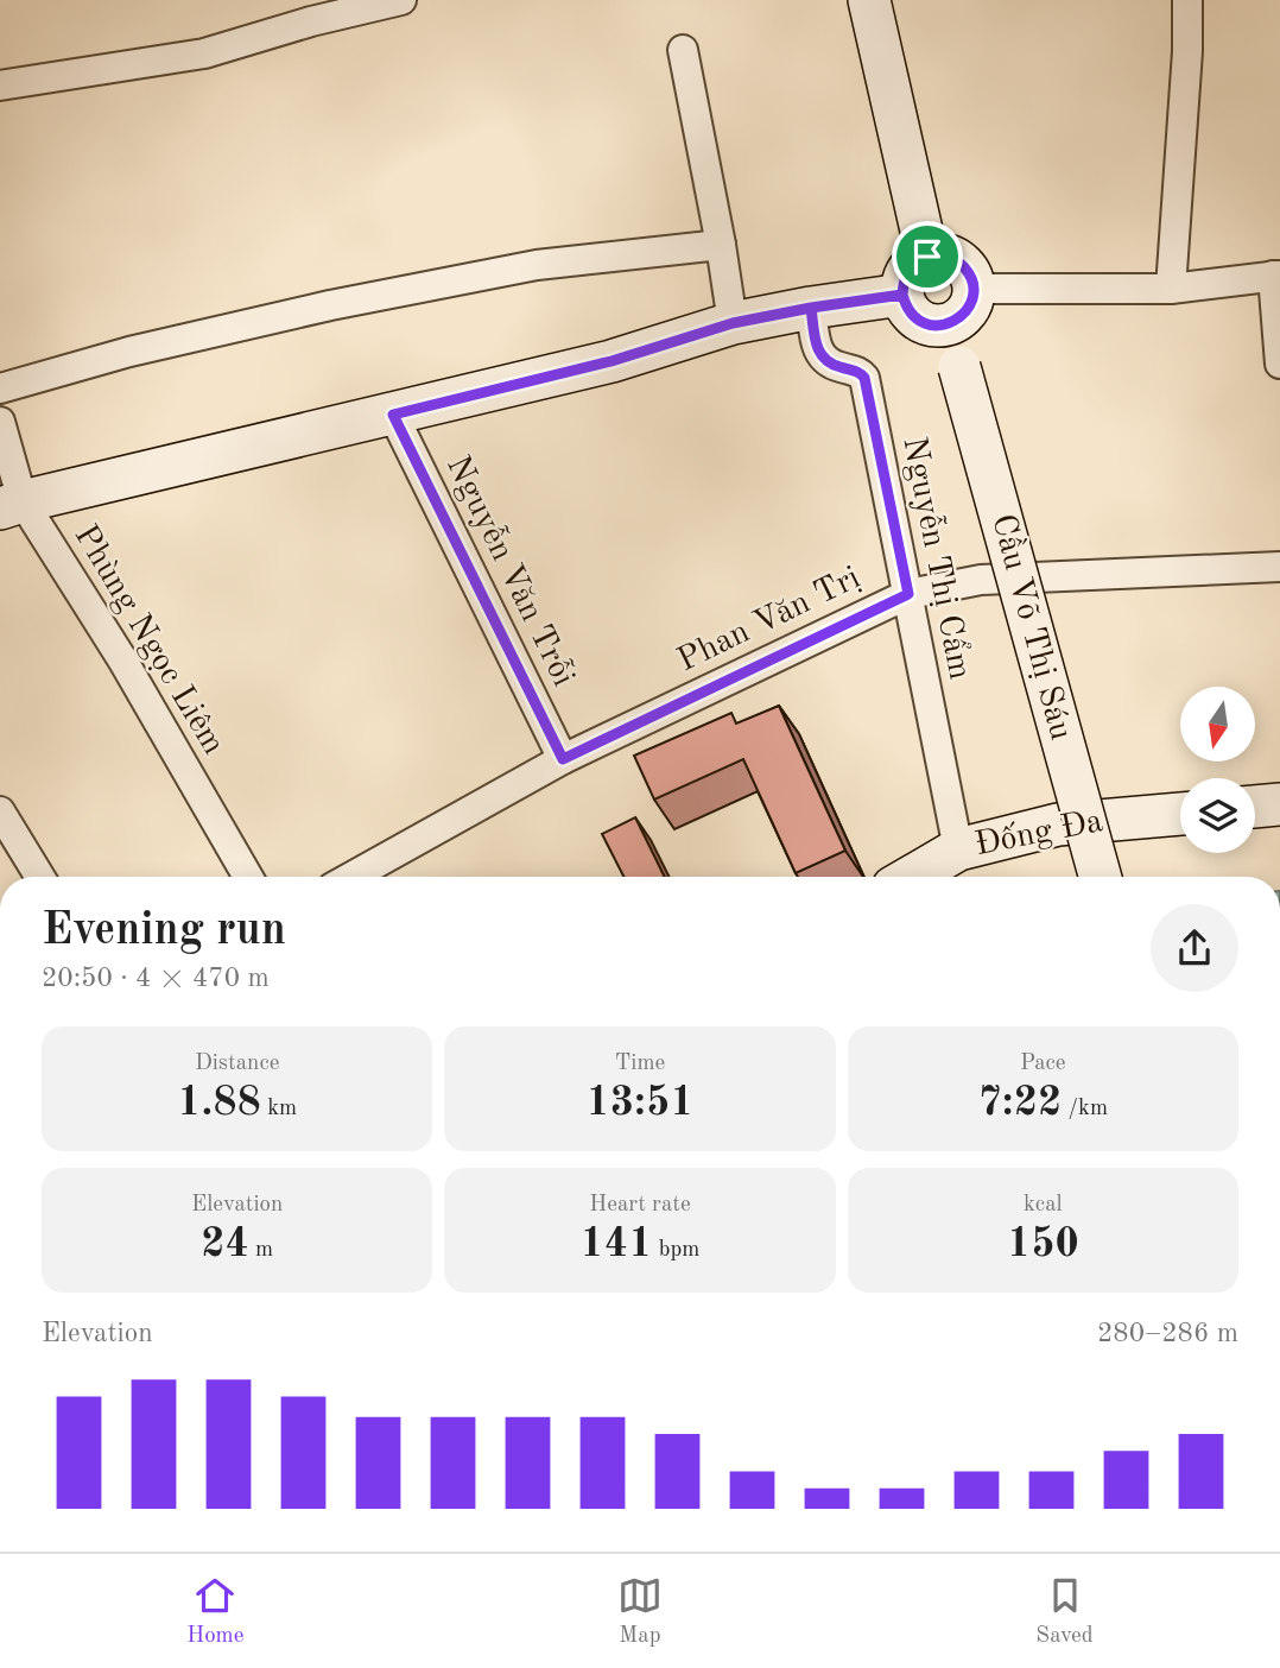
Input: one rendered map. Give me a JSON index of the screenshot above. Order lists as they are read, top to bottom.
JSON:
{
  "streets": {
    "main road": ["Cầu Võ Thị Sáu", "Đống Đa"],
    "street": [
      "Nguyễn Thị Cẩm",
      "Nguyễn Văn Trỗi",
      "Phan Văn Trị",
      "Phùng Ngọc Liêm"
    ]
  },
  "crossings": [
    ["Nguyễn Thị Cẩm", "Phan Văn Trị"],
    ["Nguyễn Thị Cẩm", "Đống Đa"],
    ["Nguyễn Văn Trỗi", "Phan Văn Trị"]
  ],
  "north": "bottom",
  "page": {
    "heading": ["Evening run", "20:50 · 4 × 470 m"],
    "stats": [
      ["Distance", "1.88 km"],
      ["Time", "13:51"],
      ["Pace", "7:22 /km"],
      ["Elevation", "24 m"],
      ["Heart rate", "141 bpm"],
      ["kcal", "150"]
    ],
    "chart": ["Elevation", "280–286 m"],
    "tabs": ["Home", "Map", "Saved"]
  }
}
